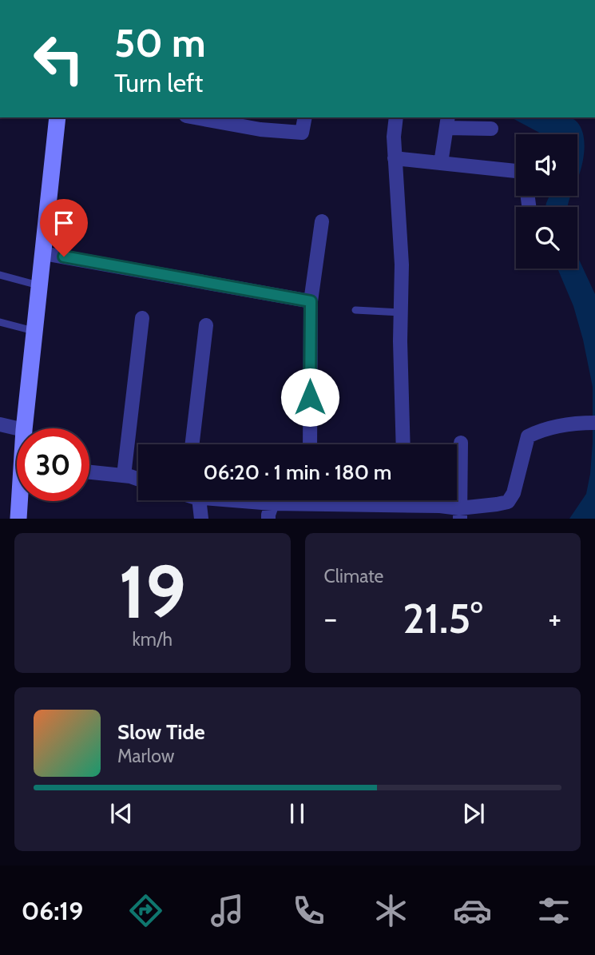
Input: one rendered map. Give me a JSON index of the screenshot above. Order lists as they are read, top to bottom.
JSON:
{
  "page": {
    "turn": ["50 m", "Turn left"],
    "limit": "30",
    "trip": "06:20 · 1 min · 180 m",
    "tile": [
      ["19", "km/h"],
      "Climate"
    ],
    "heat": ["−", "21.5°", "+"],
    "song": ["Slow Tide", "Marlow"],
    "tabs": "06:19"
  }
}
